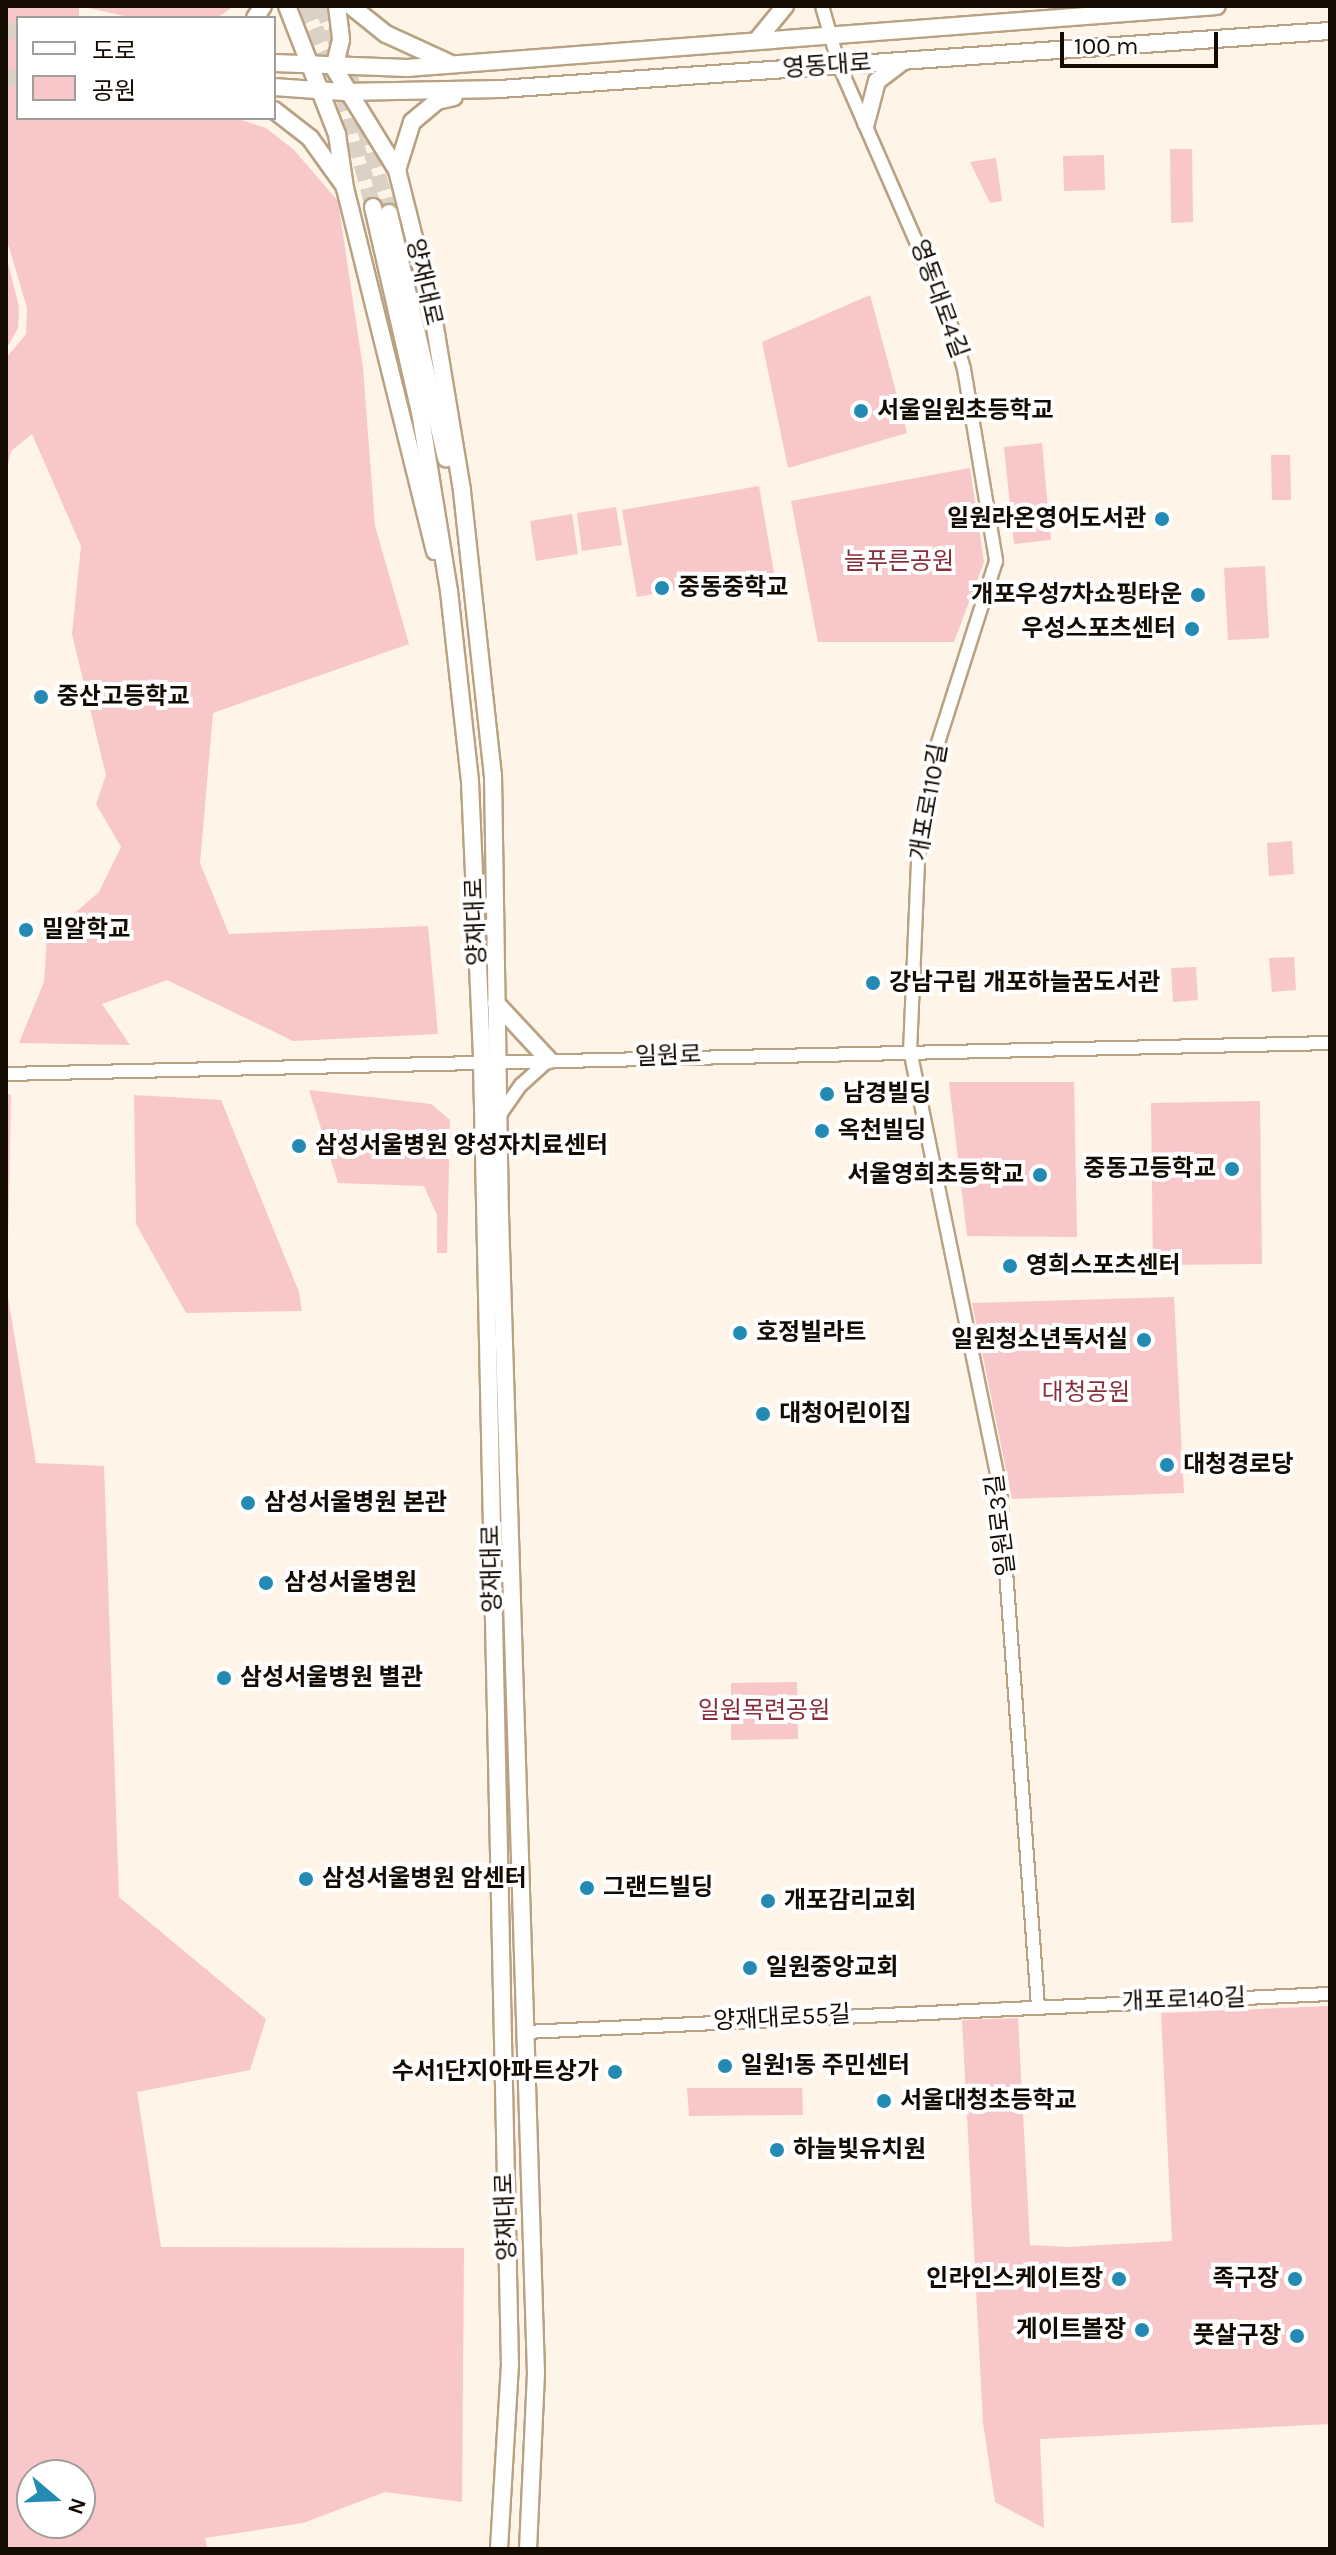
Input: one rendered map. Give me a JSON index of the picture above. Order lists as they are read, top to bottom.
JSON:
{
  "streets": {
    "main road": ["영동대로", "양재대로"],
    "street": [
      "영동대로4길",
      "개포로110길",
      "일원로",
      "일원로3길",
      "개포로140길",
      "양재대로55길"
    ]
  },
  "crossings": [
    ["영동대로", "양재대로"],
    ["영동대로", "영동대로4길"],
    ["양재대로", "일원로"],
    ["양재대로", "양재대로55길"],
    ["영동대로4길", "개포로110길"],
    ["개포로110길", "일원로"],
    ["개포로110길", "일원로3길"],
    ["일원로", "일원로3길"],
    ["일원로3길", "개포로140길"],
    ["일원로3길", "양재대로55길"],
    ["개포로140길", "양재대로55길"]
  ],
  "parks": ["늘푸른공원", "대청공원", "일원목련공원"],
  "places": [
    "서울일원초등학교",
    "일원라온영어도서관",
    "중동중학교",
    "개포우성7차쇼핑타운",
    "우성스포츠센터",
    "중산고등학교",
    "밀알학교",
    "강남구립 개포하늘꿈도서관",
    "남경빌딩",
    "옥천빌딩",
    "삼성서울병원 양성자치료센터",
    "중동고등학교",
    "서울영희초등학교",
    "영희스포츠센터",
    "호정빌라트",
    "일원청소년독서실",
    "대청어린이집",
    "대청경로당",
    "삼성서울병원 본관",
    "삼성서울병원",
    "삼성서울병원 별관",
    "삼성서울병원 암센터",
    "그랜드빌딩",
    "개포감리교회",
    "일원중앙교회",
    "일원1동 주민센터",
    "수서1단지아파트상가",
    "서울대청초등학교",
    "하늘빛유치원",
    "인라인스케이트장",
    "족구장",
    "게이트볼장",
    "풋살구장"
  ],
  "legend": ["도로", "공원"],
  "scale_bar": "100 m",
  "north": "right"
}
